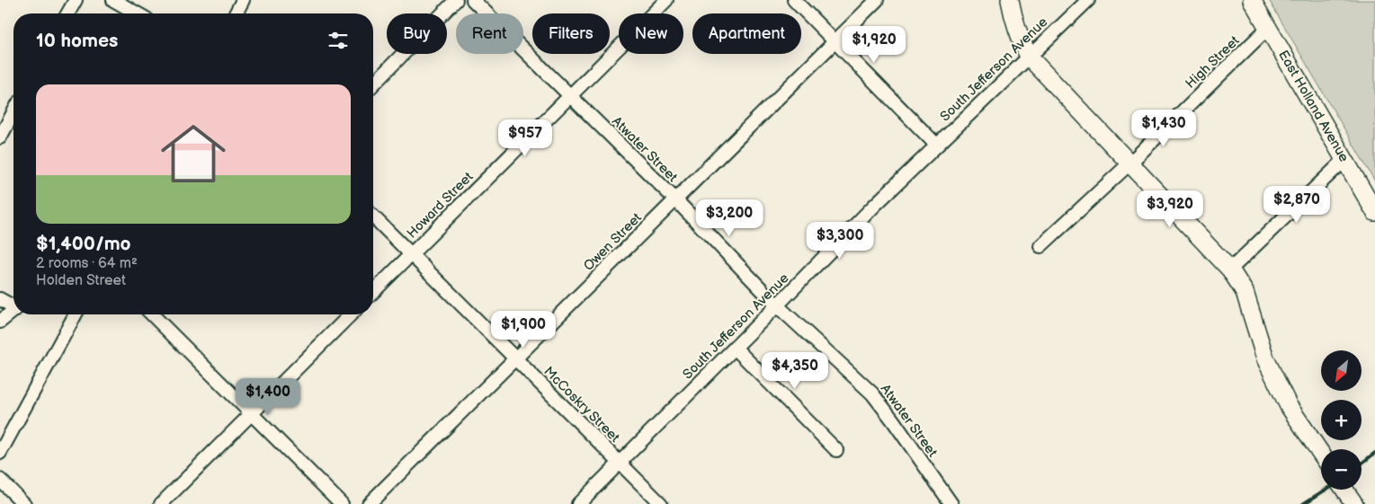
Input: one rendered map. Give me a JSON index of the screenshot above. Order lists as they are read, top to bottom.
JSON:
{
  "streets": {
    "main road": ["East Holland Avenue"],
    "street": [
      "High Street",
      "South Jefferson Avenue",
      "Atwater Street",
      "Howard Street",
      "Owen Street",
      "McCoskry Street"
    ]
  },
  "crossings": [
    ["High Street", "East Holland Avenue"],
    ["South Jefferson Avenue", "Atwater Street"],
    ["South Jefferson Avenue", "McCoskry Street"],
    ["Atwater Street", "Howard Street"],
    ["Atwater Street", "Owen Street"],
    ["Howard Street", "McCoskry Street"],
    ["Owen Street", "McCoskry Street"]
  ],
  "north": "bottom left",
  "page": {
    "chip": [
      "Buy",
      "Rent",
      "Filters",
      "New",
      "Apartment"
    ],
    "heading": "10 homes",
    "price": [
      "$1,920",
      "$1,430",
      "$957",
      "$2,870",
      "$3,920",
      "$3,200",
      "$3,300",
      "$1,900",
      "$4,350",
      "$1,400"
    ],
    "list": [
      {
        "name": "$1,400/mo",
        "note": "2 rooms · 64 m² · Holden Street"
      }
    ],
    "map_buttons": ["+", "−"]
  }
}
